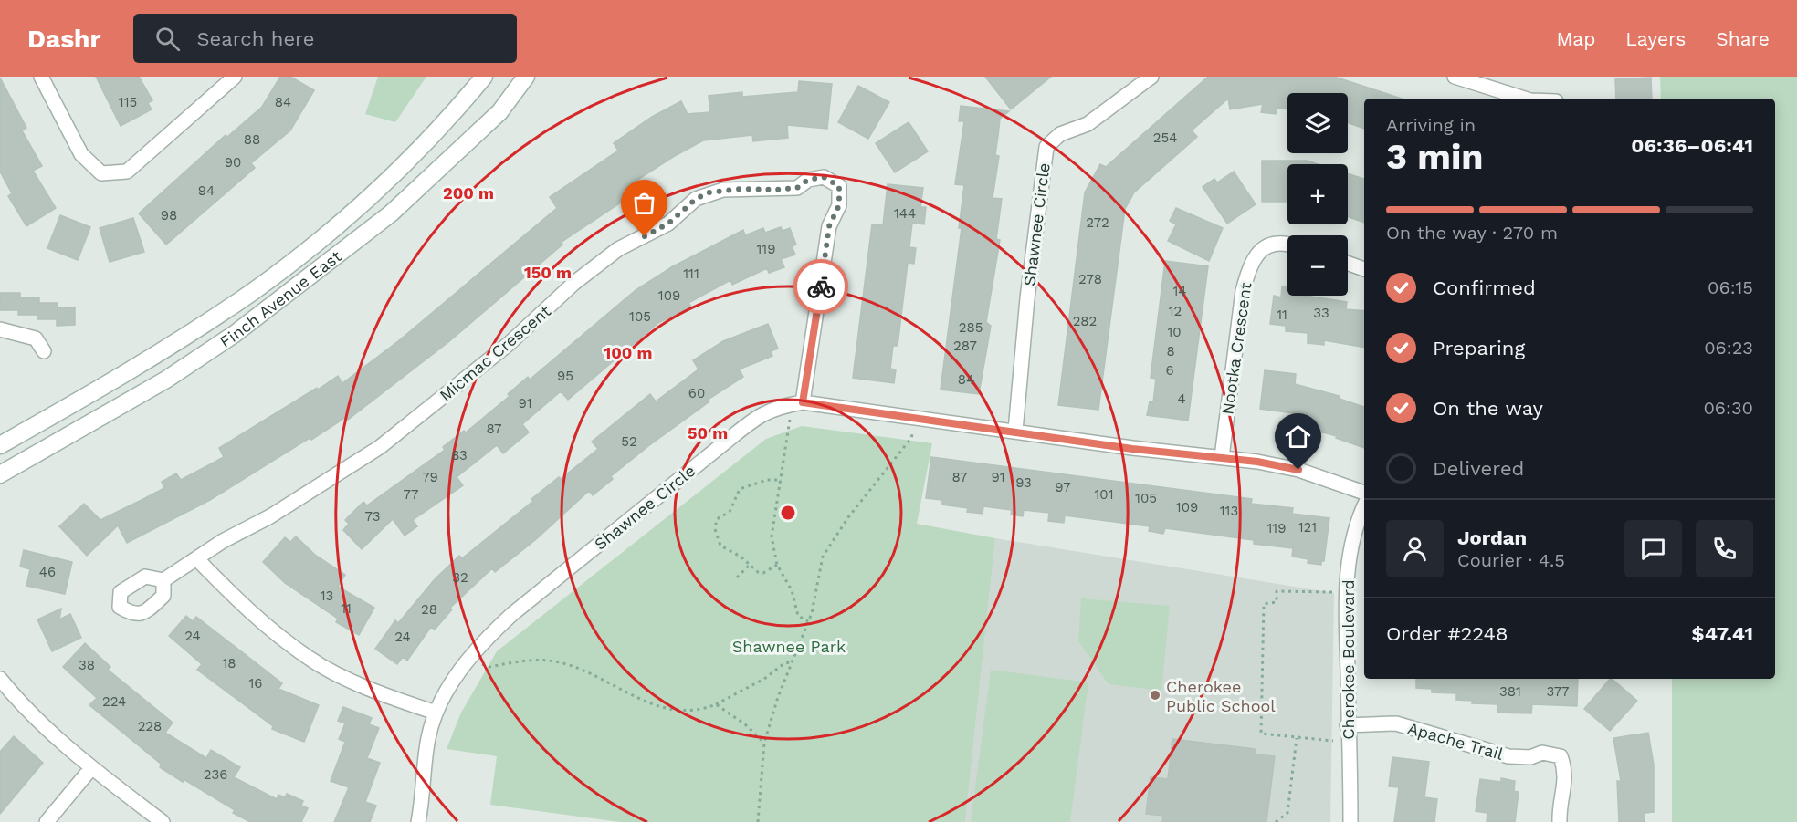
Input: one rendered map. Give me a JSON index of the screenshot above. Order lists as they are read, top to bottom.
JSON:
{
  "streets": {
    "main road": ["Finch Avenue East"],
    "street": [
      "Shawnee Circle",
      "Nootka Crescent",
      "Micmac Crescent",
      "Cherokee Boulevard",
      "Apache Trail"
    ]
  },
  "crossings": [
    ["Shawnee Circle", "Nootka Crescent"],
    ["Shawnee Circle", "Micmac Crescent"],
    ["Cherokee Boulevard", "Apache Trail"]
  ],
  "parks": ["Shawnee Park"],
  "places": ["Cherokee Public School"],
  "house_numbers": [
    "115",
    "84",
    "254",
    "88",
    "90",
    "94",
    "144",
    "98",
    "272",
    "119",
    "111",
    "278",
    "14",
    "109",
    "12",
    "33",
    "11",
    "105",
    "282",
    "285",
    "10",
    "287",
    "8",
    "6",
    "95",
    "84",
    "60",
    "4",
    "91",
    "87",
    "52",
    "83",
    "79",
    "87",
    "91",
    "93",
    "97",
    "77",
    "101",
    "105",
    "109",
    "113",
    "73",
    "121",
    "119",
    "46",
    "32",
    "13",
    "11",
    "28",
    "24",
    "24",
    "18",
    "38",
    "16",
    "381",
    "377",
    "224",
    "228",
    "236"
  ],
  "page": {
    "header": "Dashr",
    "search": "Search here",
    "nav": ["Map", "Layers", "Share"],
    "map_buttons": ["+", "−"],
    "heading": ["3 min", "Arriving in", "06:36–06:41"],
    "panel": [
      "Jordan",
      "Courier · 4.5",
      "Order #2248",
      "$47.41"
    ],
    "bar": "On the way · 270 m",
    "list": [
      ["Confirmed", "06:15"],
      ["Preparing", "06:23"],
      ["On the way", "06:30"],
      "Delivered"
    ]
  },
  "rings": [
    "200 m",
    "150 m",
    "100 m",
    "50 m"
  ]
}
